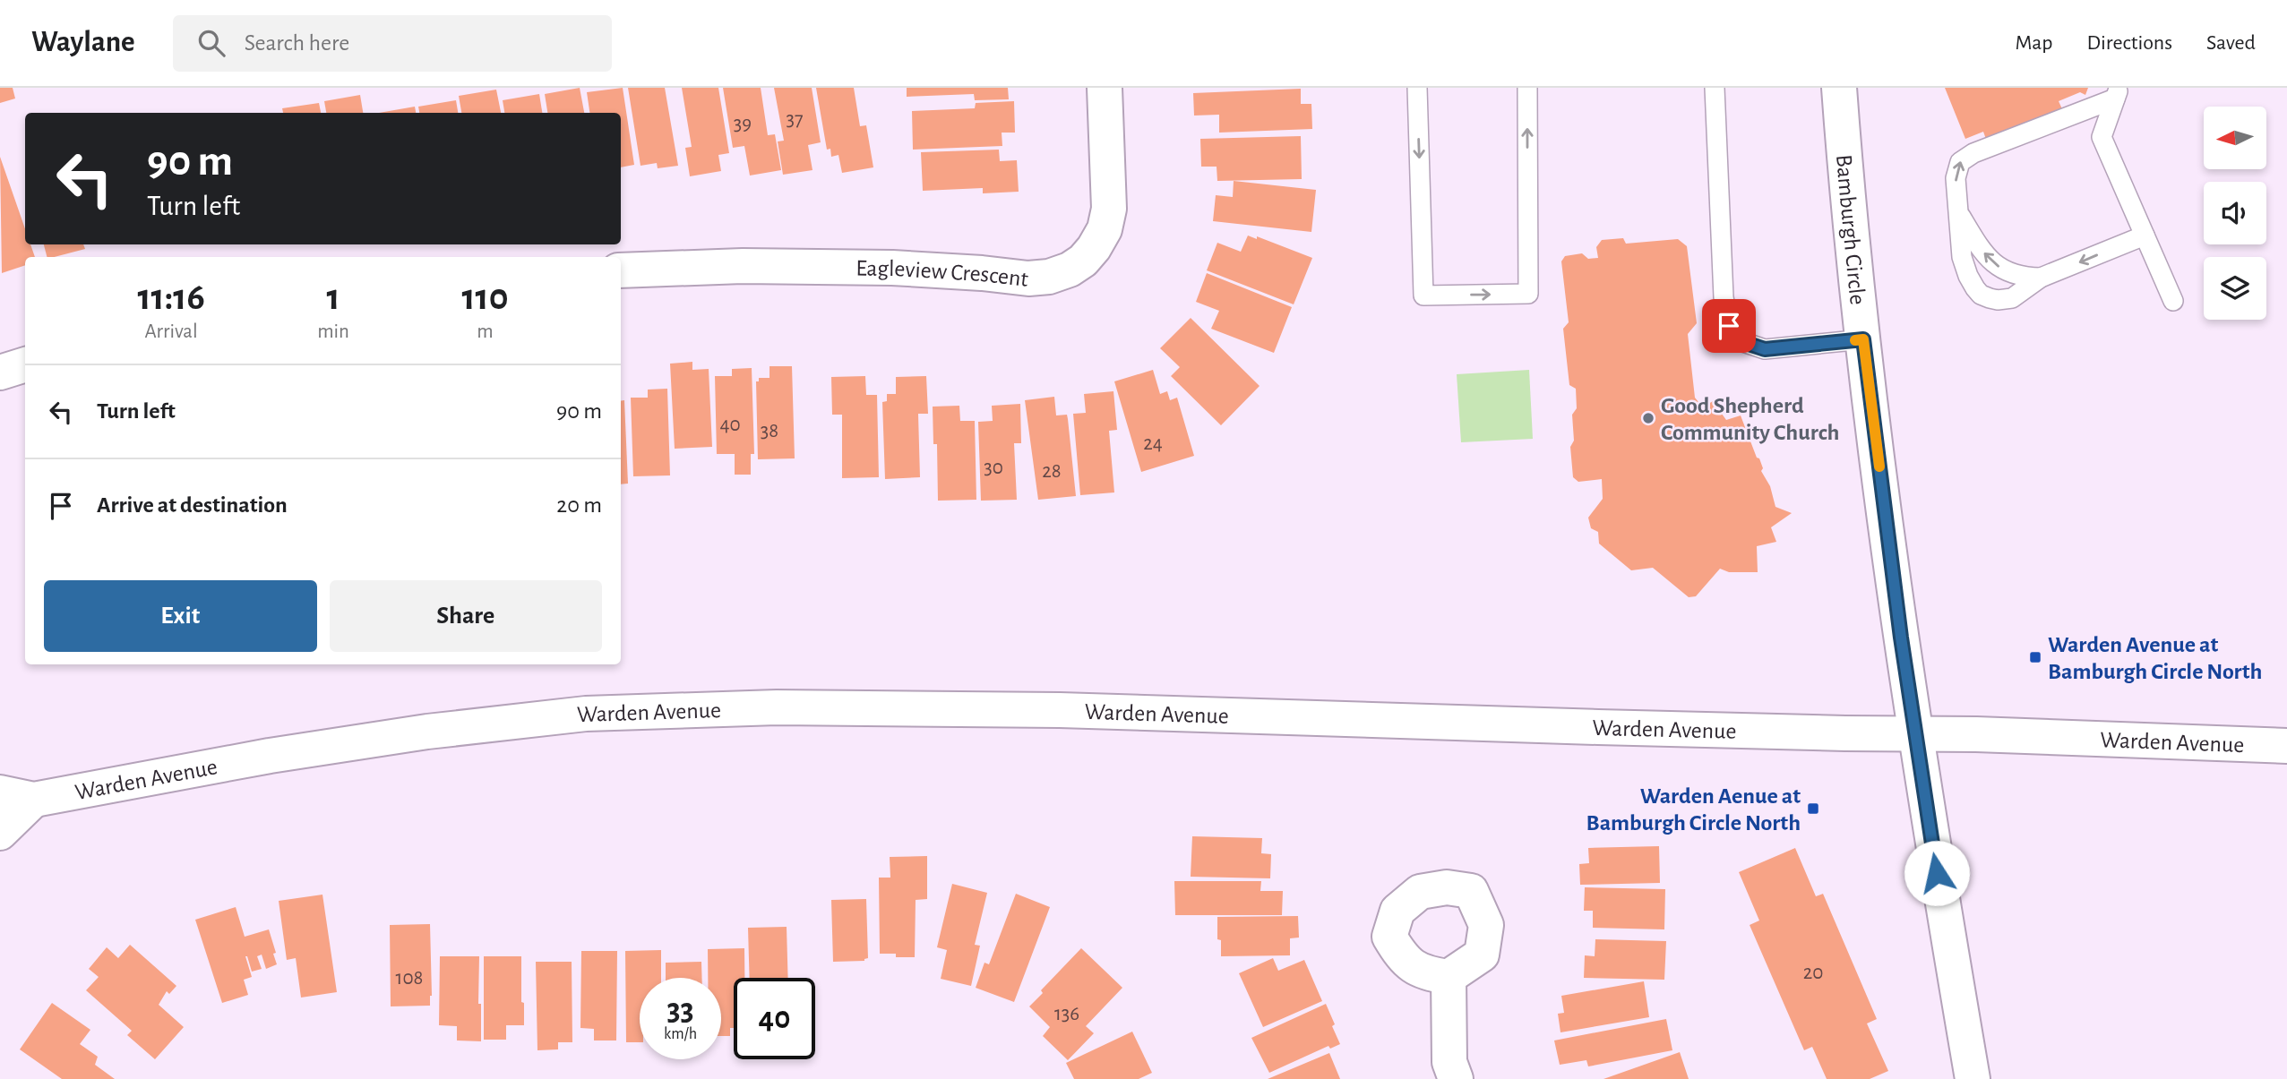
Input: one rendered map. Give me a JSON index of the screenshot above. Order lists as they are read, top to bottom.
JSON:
{
  "streets": {
    "main road": ["Bamburgh Circle", "Eagleview Crescent", "Warden Avenue"]
  },
  "crossings": [
    ["Bamburgh Circle", "Warden Avenue"]
  ],
  "places": {
    "other": ["Good Shepherd Community Church"],
    "transit": ["Warden Avenue at Bamburgh Circle North", "Warden Aenue at Bamburgh Circle North"]
  },
  "house_numbers": [
    "37",
    "39",
    "40",
    "38",
    "24",
    "30",
    "28",
    "20",
    "108",
    "136"
  ],
  "north": "left",
  "page": {
    "header": "Waylane",
    "search": "Search here",
    "nav": ["Map", "Directions", "Saved"],
    "turn": ["90 m", "Turn left"],
    "eta": [
      "11:16",
      "Arrival",
      "1",
      "min",
      "110",
      "m"
    ],
    "list": [
      {
        "name": "Turn left",
        "value": "90 m"
      },
      {
        "name": "Arrive at destination",
        "value": "20 m"
      }
    ],
    "buttons": ["Exit", "Share"],
    "speed": "33 km/h",
    "limit": "40"
  }
}
